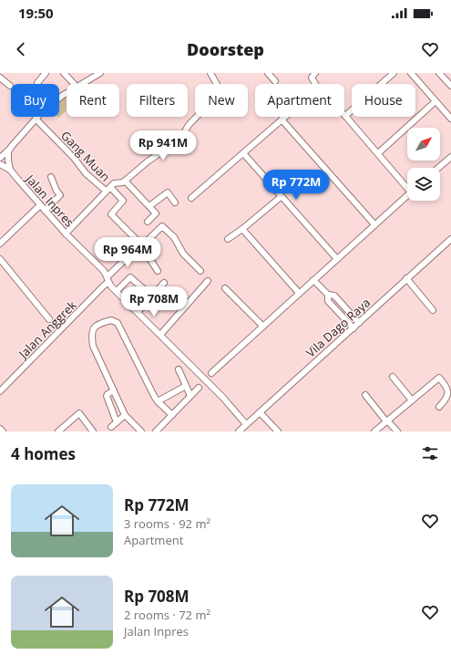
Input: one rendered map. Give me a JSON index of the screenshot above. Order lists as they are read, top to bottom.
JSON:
{
  "streets": {
    "street": [
      "Gang Muan",
      "Jalan Inpres",
      "Vila Dago Raya",
      "Jalan Anggrek"
    ]
  },
  "north": "top right",
  "page": {
    "status": "19:50",
    "header": "Doorstep",
    "chip": [
      "Buy",
      "Rent",
      "Filters",
      "New",
      "Apartment",
      "House"
    ],
    "price": [
      "Rp 941M",
      "Rp 772M",
      "Rp 964M",
      "Rp 708M"
    ],
    "heading": "4 homes",
    "list": [
      {
        "name": "Rp 772M",
        "note": "3 rooms · 92 m² · Apartment"
      },
      {
        "name": "Rp 708M",
        "note": "2 rooms · 72 m² · Jalan Inpres"
      }
    ]
  }
}
